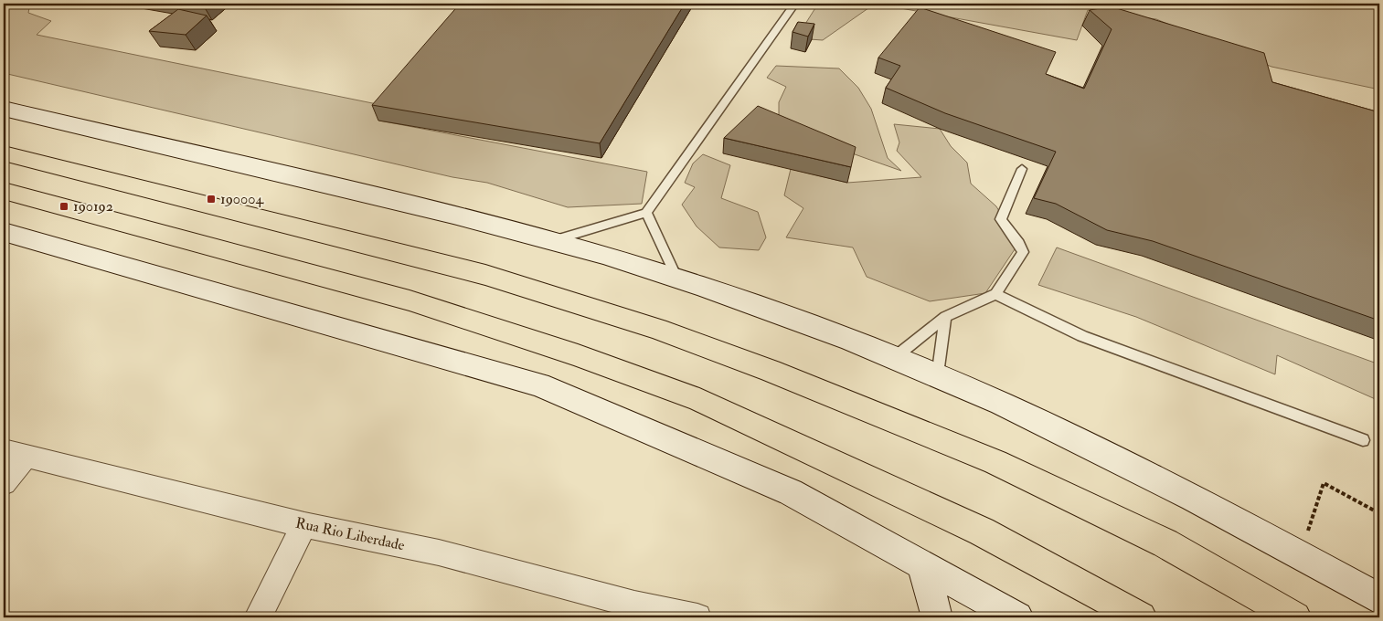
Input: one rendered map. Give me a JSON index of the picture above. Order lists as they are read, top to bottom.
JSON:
{
  "streets": {
    "street": ["Rua Rio Liberdade"]
  },
  "places": {
    "transit": ["190004", "190192"]
  }
}
